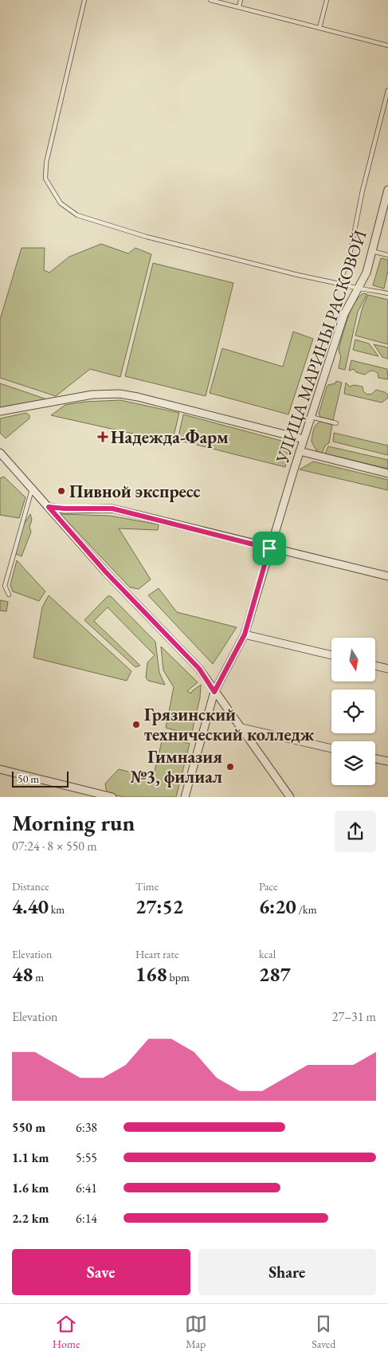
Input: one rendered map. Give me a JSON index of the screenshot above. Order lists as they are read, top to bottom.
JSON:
{
  "streets": {
    "street": ["УЛИЦА МАРИНЫ РАСКОВОЙ"]
  },
  "places": {
    "health": ["Надежда-Фарм"],
    "other": ["Пивной экспресс", "Грязинский технический колледж", "Гимназия №3, филиал"]
  },
  "scale_bar": "50 m",
  "north": "bottom",
  "page": {
    "scale": "50 m",
    "heading": ["Morning run", "07:24 · 8 × 550 m"],
    "stats": [
      ["Distance", "4.40 km"],
      ["Time", "27:52"],
      ["Pace", "6:20 /km"],
      ["Elevation", "48 m"],
      ["Heart rate", "168 bpm"],
      ["kcal", "287"]
    ],
    "chart": ["Elevation", "27–31 m"],
    "list": [
      {
        "name": "550 m",
        "note": "6:38"
      },
      {
        "name": "1.1 km",
        "note": "5:55"
      },
      {
        "name": "1.6 km",
        "note": "6:41"
      },
      {
        "name": "2.2 km",
        "note": "6:14"
      }
    ],
    "buttons": ["Save", "Share"],
    "tabs": ["Home", "Map", "Saved"]
  }
}
